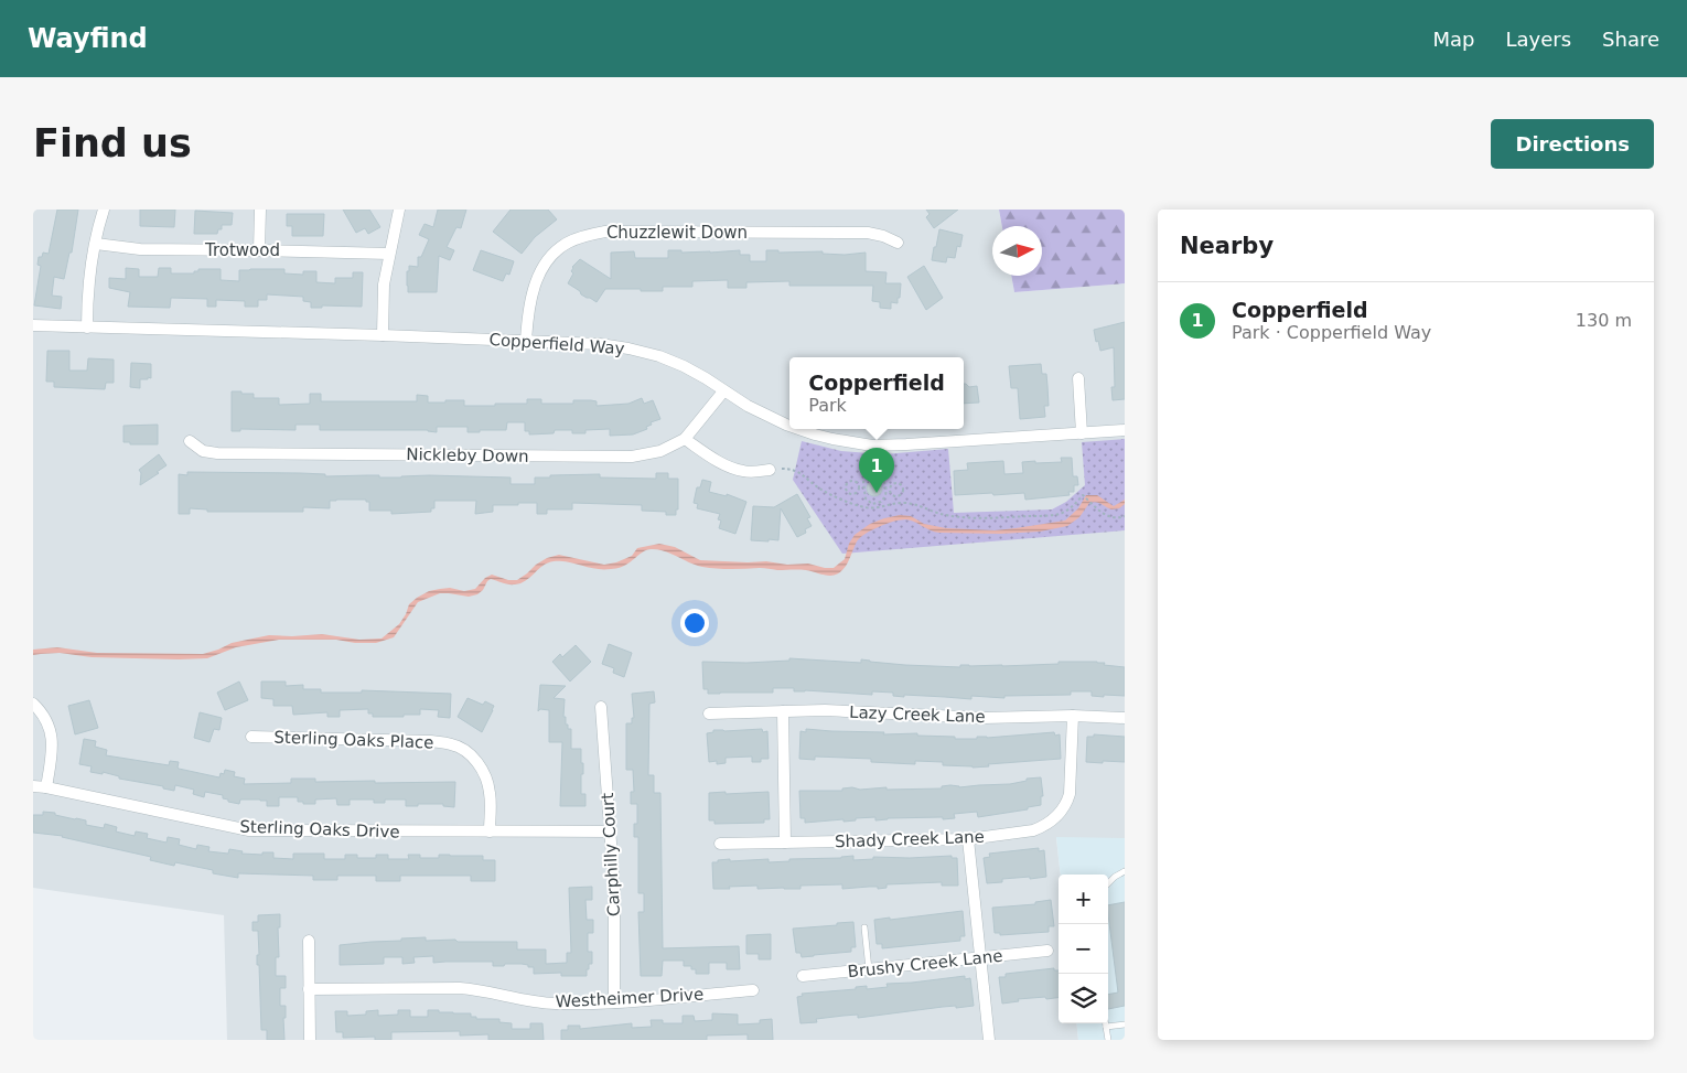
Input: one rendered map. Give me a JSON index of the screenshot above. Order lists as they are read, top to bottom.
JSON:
{
  "streets": {
    "street": [
      "Chuzzlewit Down",
      "Trotwood",
      "Copperfield Way",
      "Nickleby Down",
      "Lazy Creek Lane",
      "Sterling Oaks Place",
      "Sterling Oaks Drive",
      "Shady Creek Lane",
      "Carphilly Court",
      "Brushy Creek Lane",
      "Westheimer Drive"
    ]
  },
  "crossings": [
    ["Chuzzlewit Down", "Copperfield Way"],
    ["Copperfield Way", "Nickleby Down"],
    ["Lazy Creek Lane", "Shady Creek Lane"],
    ["Sterling Oaks Place", "Sterling Oaks Drive"],
    ["Sterling Oaks Drive", "Carphilly Court"],
    ["Carphilly Court", "Westheimer Drive"]
  ],
  "north": "right",
  "page": {
    "header": "Wayfind",
    "nav": ["Map", "Layers", "Share"],
    "buttons": "Directions",
    "title": "Find us",
    "heading": "Nearby",
    "list": [
      {
        "mark": "1",
        "name": "Copperfield",
        "note": "Park · Copperfield Way",
        "value": "130 m"
      }
    ],
    "popup": ["Copperfield", "Park"],
    "pins": "1",
    "map_buttons": ["+", "−"]
  }
}
